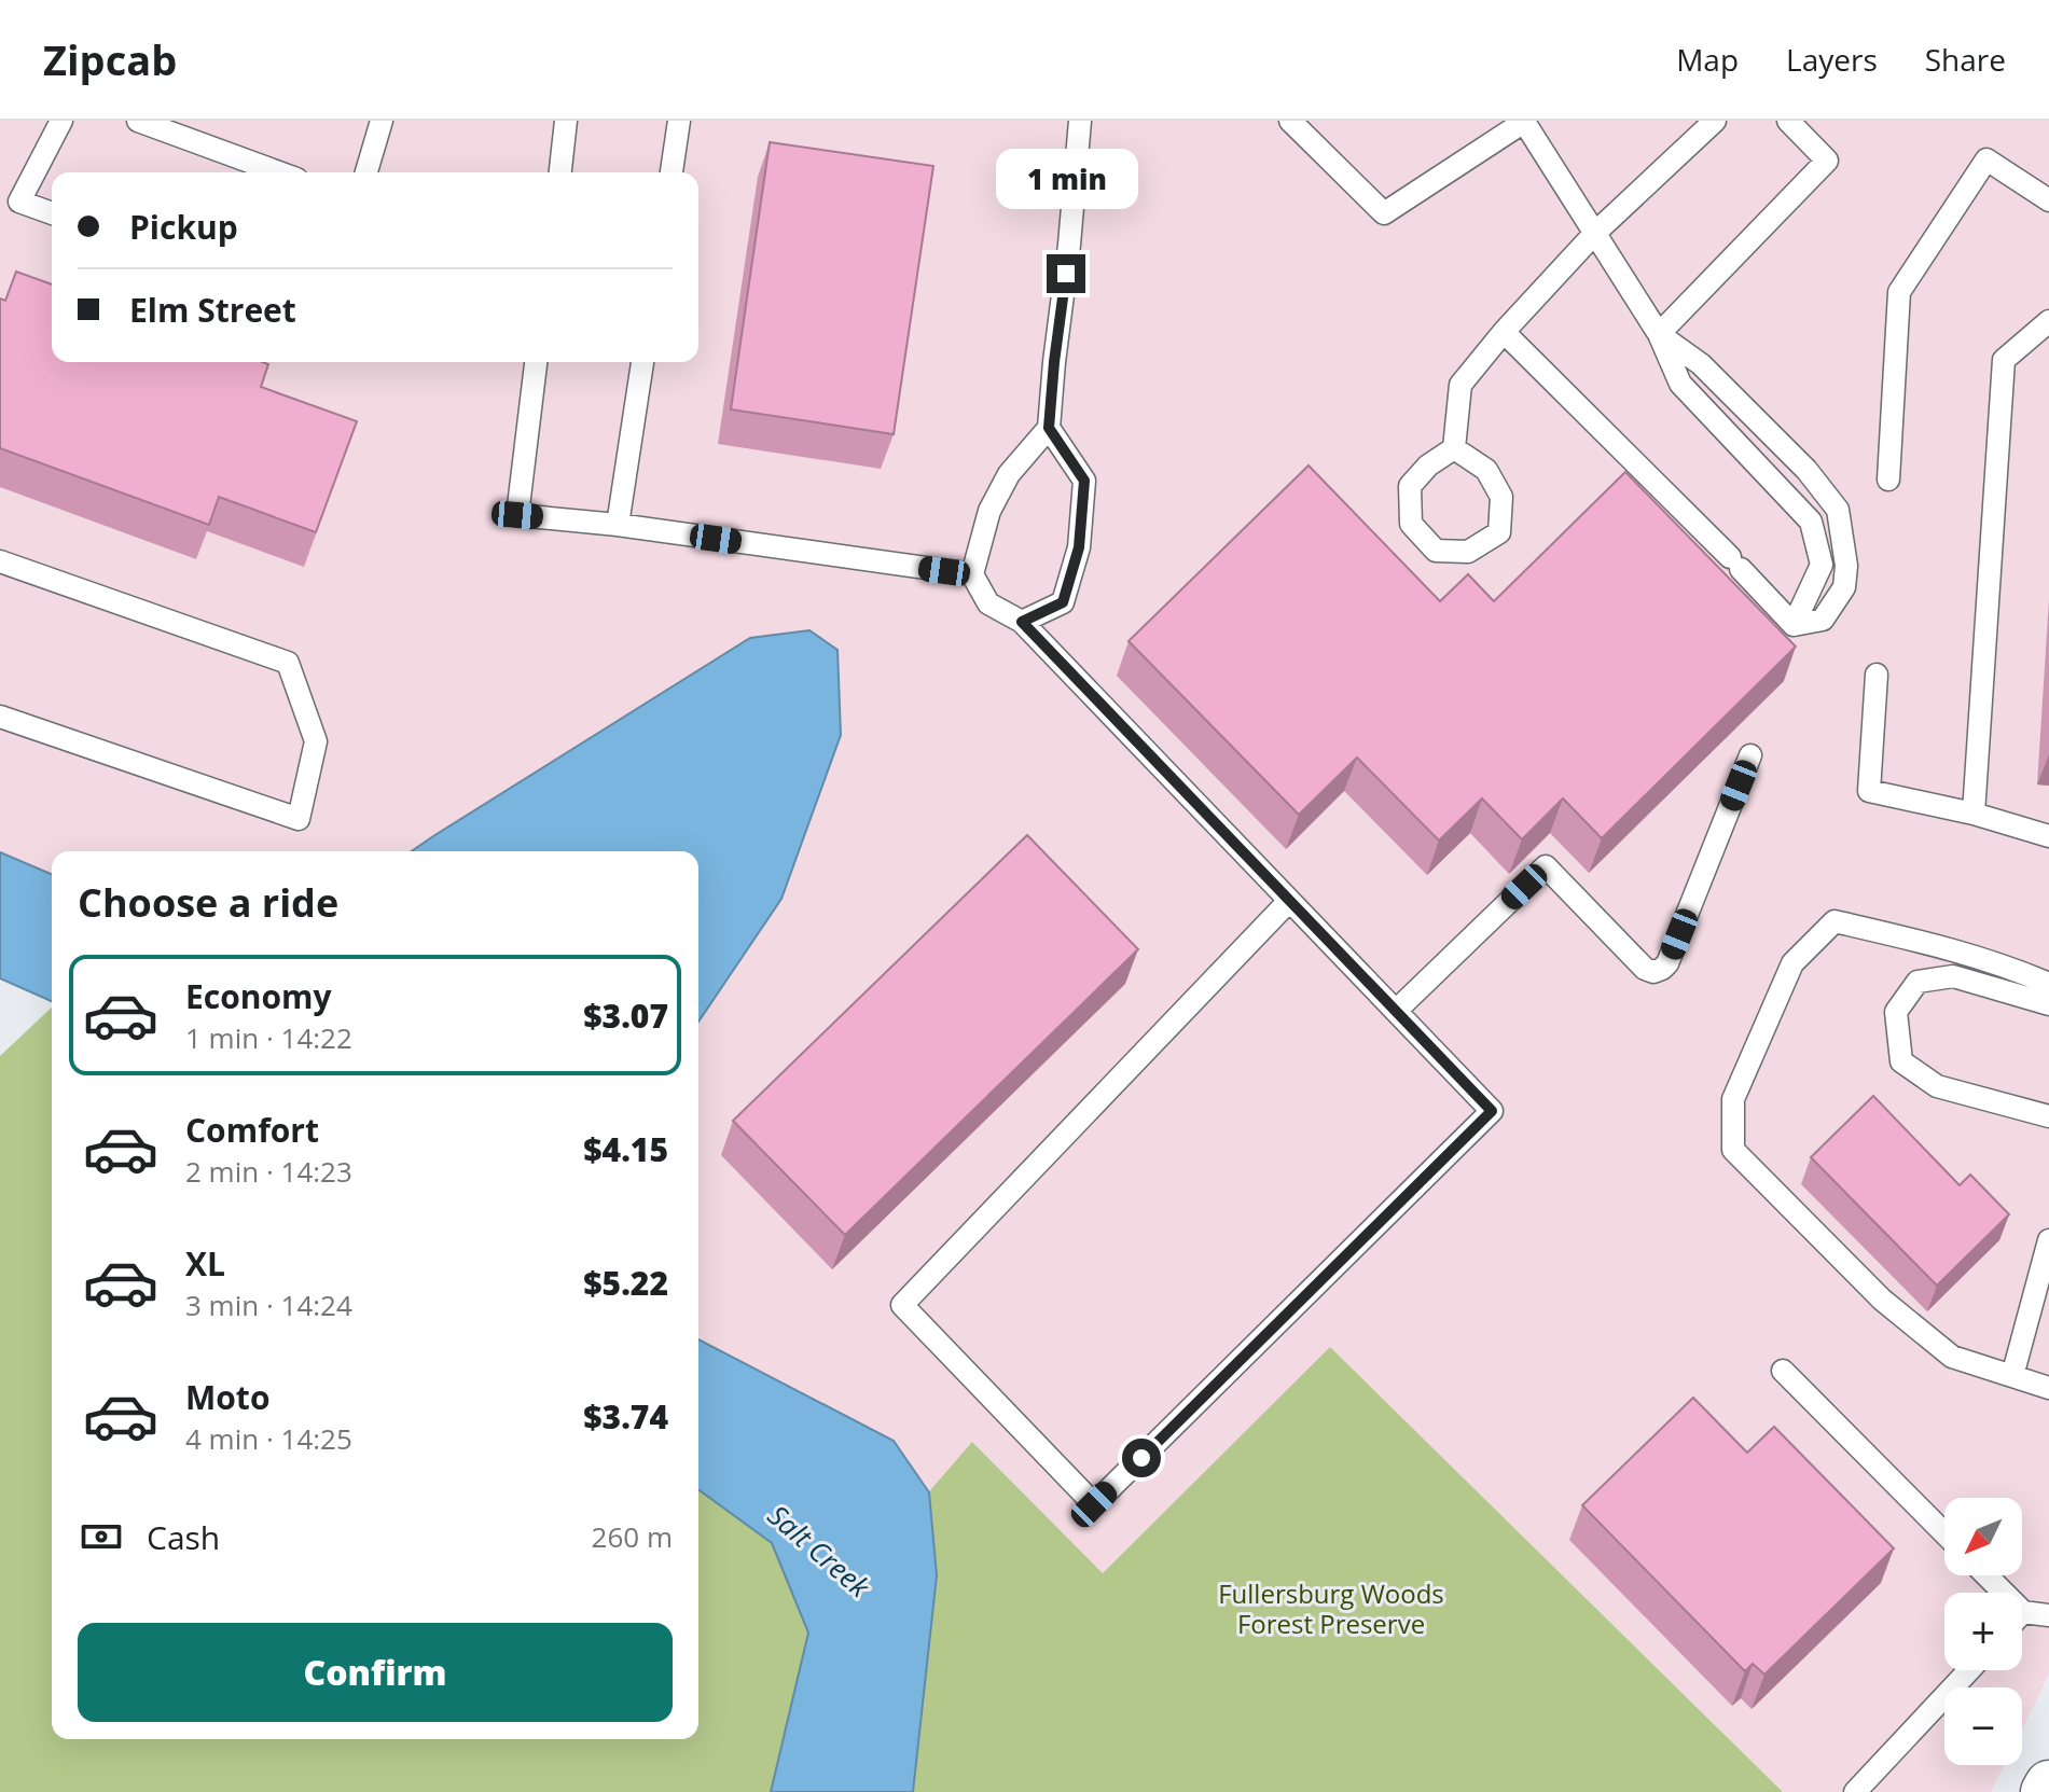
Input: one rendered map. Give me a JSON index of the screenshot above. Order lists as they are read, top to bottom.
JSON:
{
  "water": ["Salt Creek"],
  "parks": ["Fullersburg Woods Forest Preserve"],
  "north": "bottom left",
  "page": {
    "header": "Zipcab",
    "nav": ["Map", "Layers", "Share"],
    "bubble": "1 min",
    "banner": ["Pickup", "Elm Street"],
    "heading": "Choose a ride",
    "list": [
      {
        "name": "Economy",
        "note": "1 min · 14:22",
        "value": "$3.07"
      },
      {
        "name": "Comfort",
        "note": "2 min · 14:23",
        "value": "$4.15"
      },
      {
        "name": "XL",
        "note": "3 min · 14:24",
        "value": "$5.22"
      },
      {
        "name": "Moto",
        "note": "4 min · 14:25",
        "value": "$3.74"
      }
    ],
    "pay": ["Cash", "260 m"],
    "map_buttons": ["+", "−"],
    "buttons": "Confirm"
  }
}
